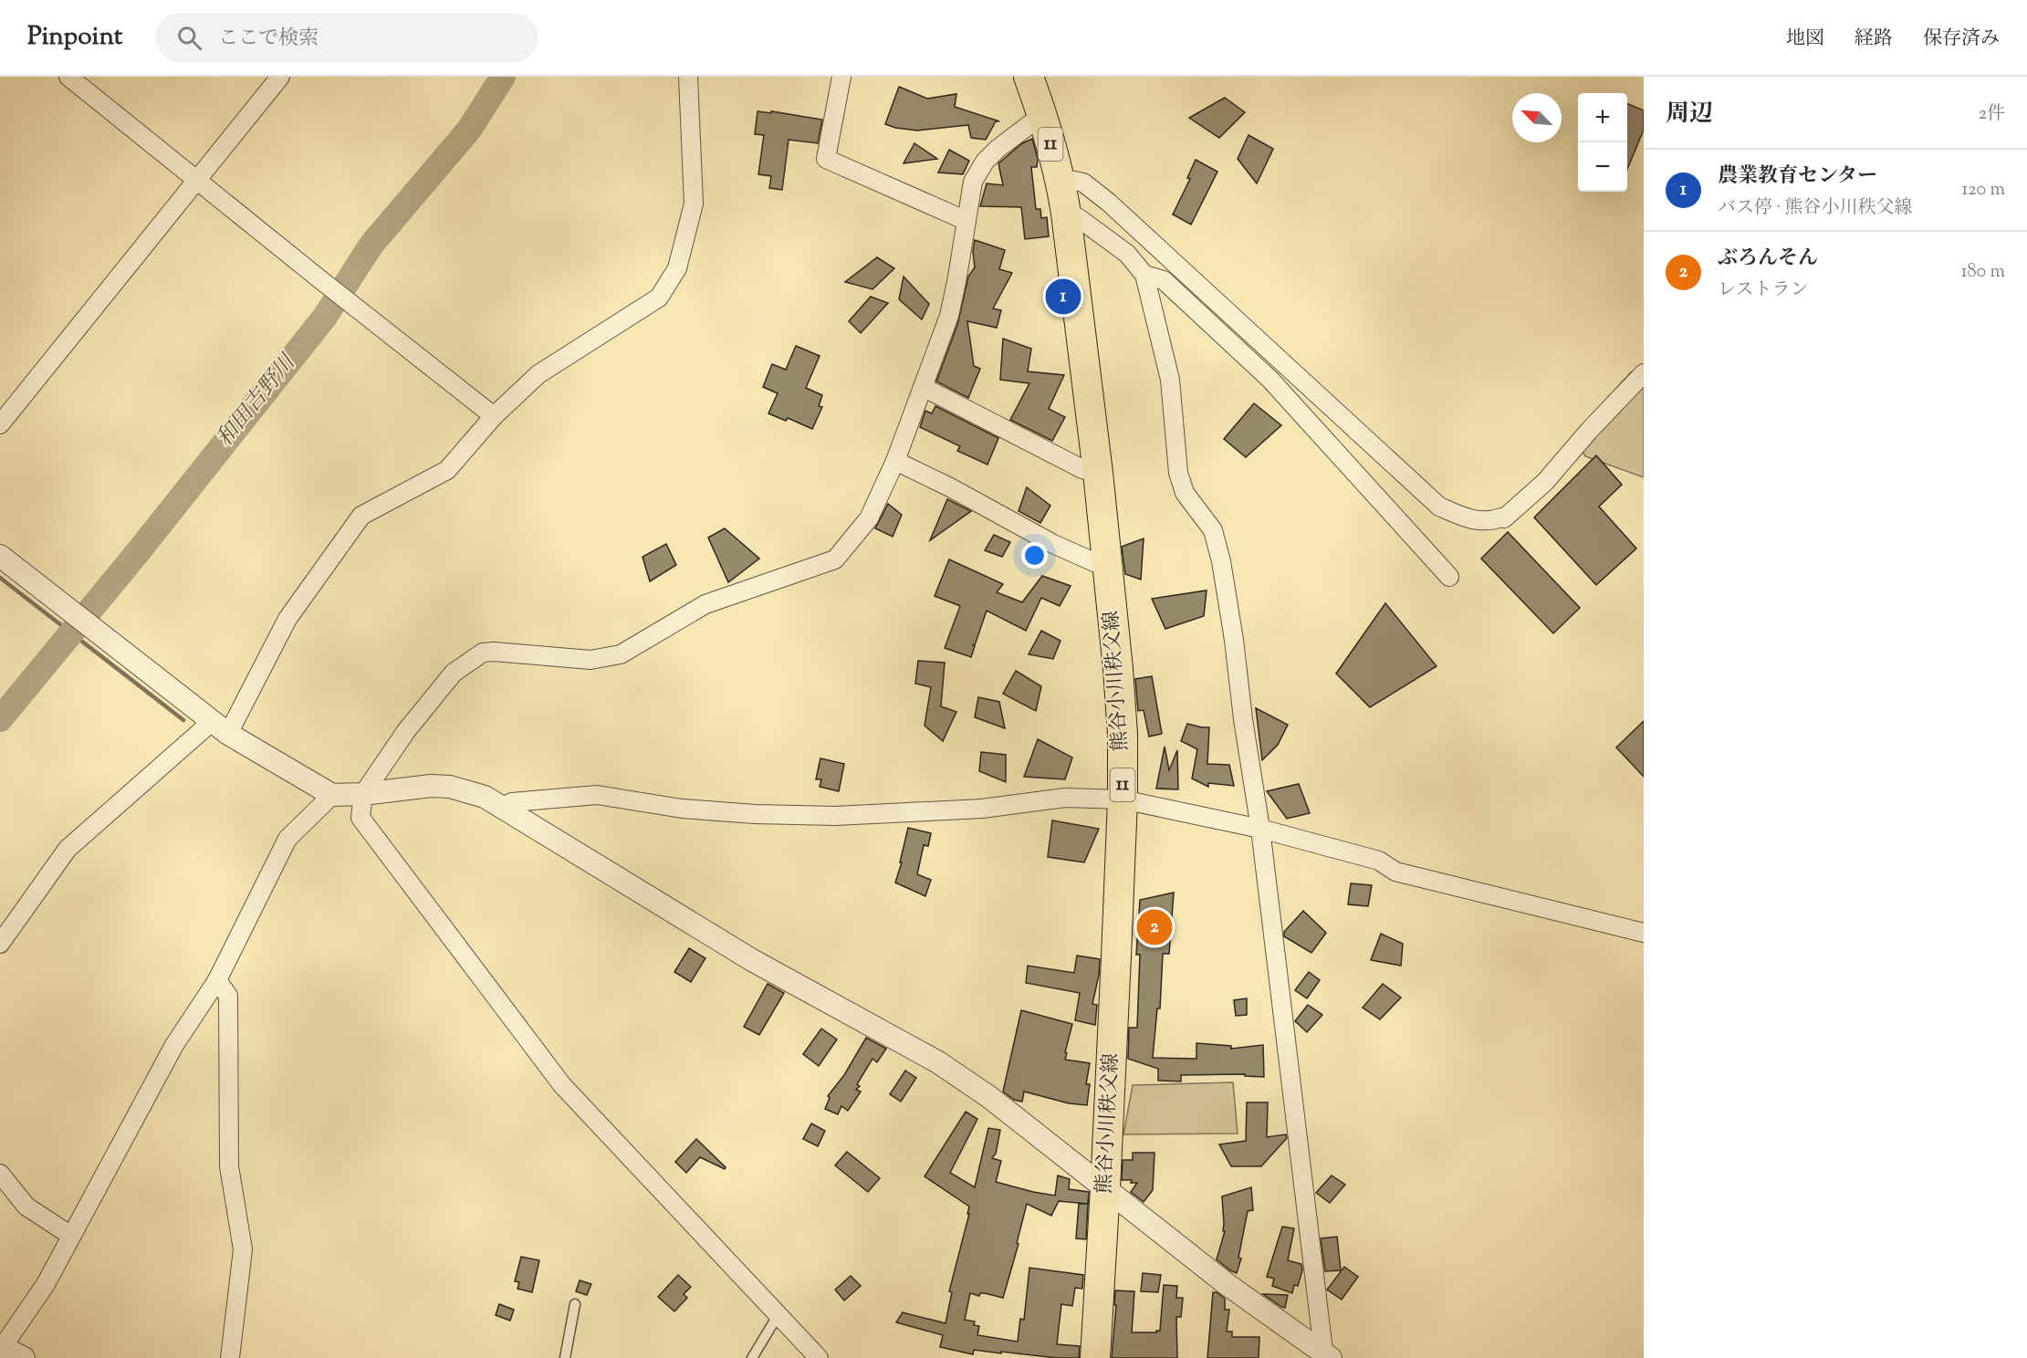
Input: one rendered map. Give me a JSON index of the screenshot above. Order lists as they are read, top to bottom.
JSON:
{
  "streets": {
    "main road": ["11", "熊谷小川秩父線"]
  },
  "water": ["和田吉野川"],
  "north": "top left",
  "page": {
    "header": "Pinpoint",
    "search": "ここで検索",
    "nav": ["地図", "経路", "保存済み"],
    "heading": ["周辺", "2件"],
    "map_buttons": ["+", "−"],
    "list": [
      {
        "mark": "1",
        "name": "農業教育センター",
        "note": "バス停 · 熊谷小川秩父線",
        "value": "120 m"
      },
      {
        "mark": "2",
        "name": "ぶろんそん",
        "note": "レストラン",
        "value": "180 m"
      }
    ],
    "pins": ["1", "2"]
  }
}
